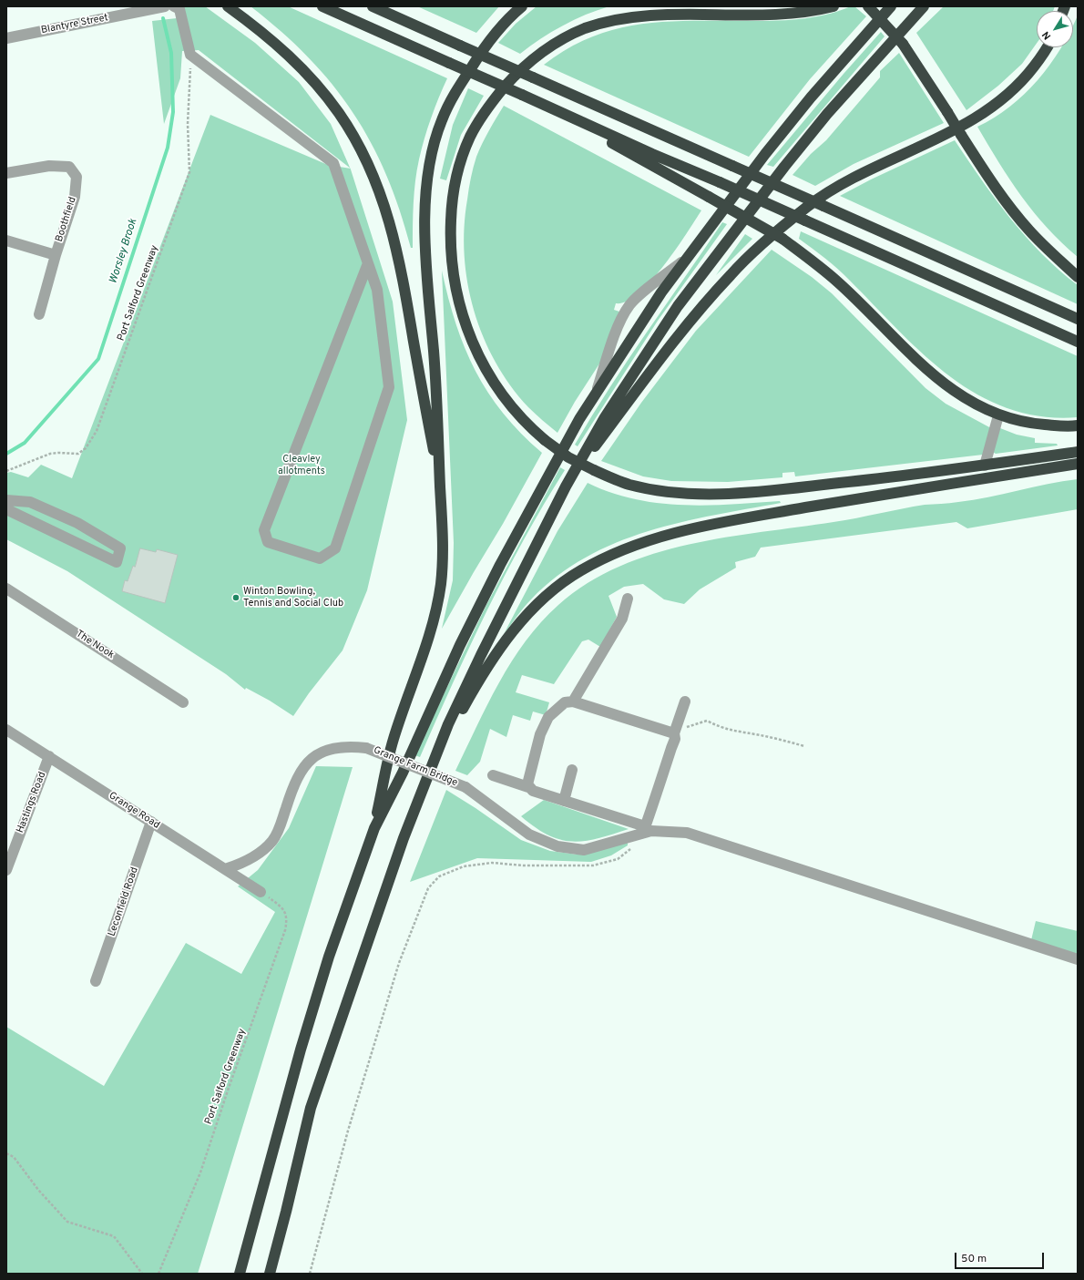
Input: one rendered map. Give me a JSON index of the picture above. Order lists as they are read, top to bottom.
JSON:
{
  "streets": {
    "street": [
      "Blantyre Street",
      "Boothfield",
      "The Nook",
      "Grange Farm Bridge",
      "Hastings Road",
      "Grange Road",
      "Leconfield Road"
    ],
    "path": ["Port Salford Greenway"]
  },
  "crossings": [
    ["Port Salford Greenway", "Grange Road"],
    ["Grange Farm Bridge", "Grange Road"],
    ["Hastings Road", "Grange Road"],
    ["Grange Road", "Leconfield Road"]
  ],
  "water": ["Worsley Brook"],
  "parks": ["Cleavley allotments"],
  "places": ["Winton Bowling, Tennis and Social Club"],
  "scale_bar": "50 m",
  "north": "bottom left"
}
